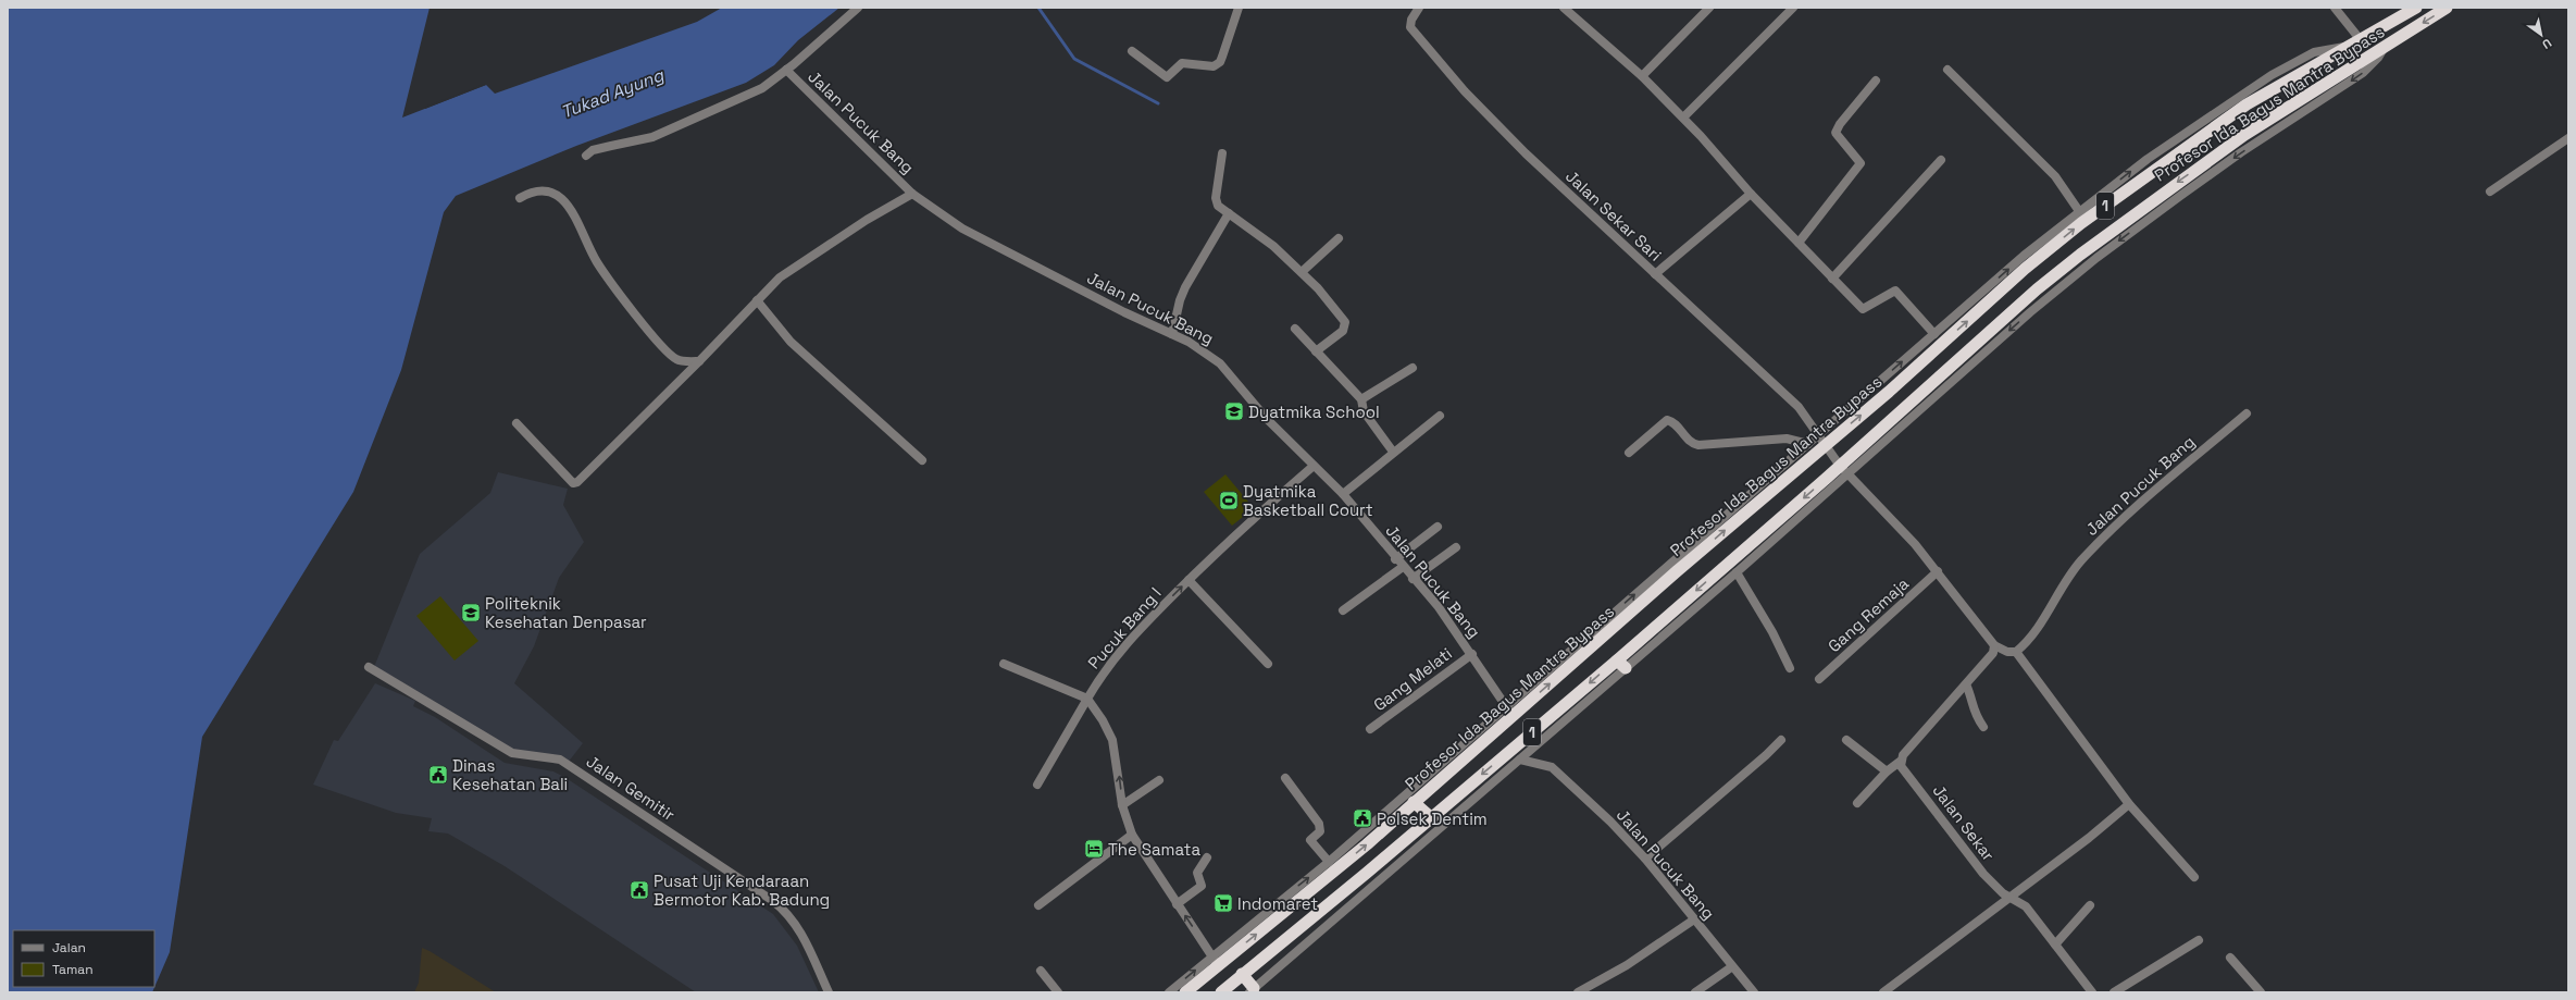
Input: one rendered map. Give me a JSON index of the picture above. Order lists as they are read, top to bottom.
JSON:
{
  "streets": {
    "highway": ["Profesor Ida Bagus Mantra Bypass", "1"],
    "street": [
      "Jalan Pucuk Bang",
      "Jalan Sekar Sari",
      "Gang Remaja",
      "Pucuk Bang I",
      "Gang Melati",
      "Jalan Gemitir",
      "Jalan Sekar"
    ]
  },
  "crossings": [
    ["Profesor Ida Bagus Mantra Bypass", "Jalan Pucuk Bang"],
    ["Profesor Ida Bagus Mantra Bypass", "Jalan Sekar Sari"],
    ["Jalan Pucuk Bang", "Pucuk Bang I"],
    ["Jalan Pucuk Bang", "Gang Melati"],
    ["Jalan Sekar Sari", "Gang Remaja"]
  ],
  "one_way": ["Pucuk Bang I"],
  "water": ["Tukad Ayung"],
  "places": {
    "school or university": ["Dyatmika School", "Politeknik Kesehatan Denpasar"],
    "sports": ["Dyatmika Basketball Court"],
    "public building": ["Dinas Kesehatan Bali", "Polsek Dentim", "Pusat Uji Kendaraan Bermotor Kab. Badung"],
    "hotel": ["The Samata"],
    "supermarket": ["Indomaret"]
  },
  "legend": ["Jalan", "Taman"],
  "north": "bottom right"
}
